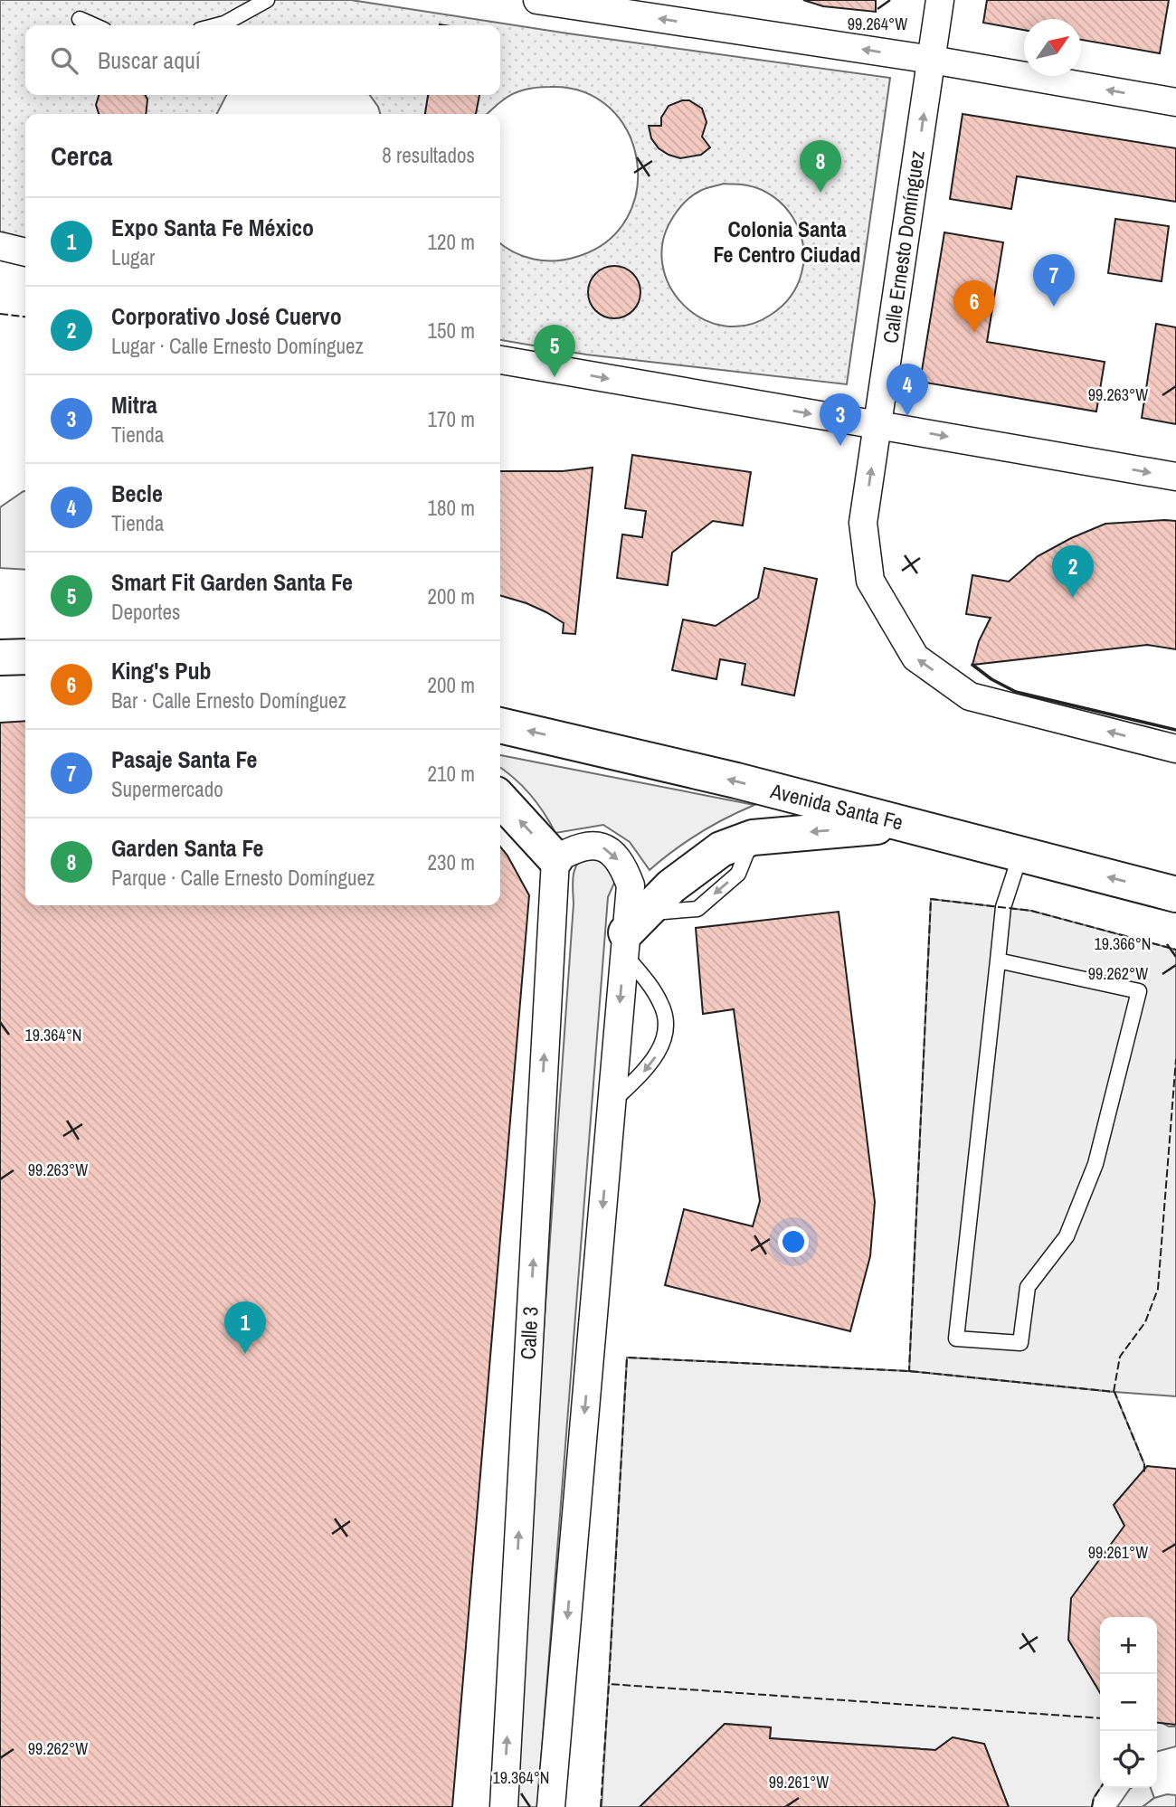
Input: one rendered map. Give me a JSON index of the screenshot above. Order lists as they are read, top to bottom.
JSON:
{
  "streets": {
    "street": ["Calle Ernesto Domínguez", "Avenida Santa Fe", "Calle 3"]
  },
  "one_way": ["Calle Ernesto Domínguez", "Avenida Santa Fe"],
  "districts": ["Colonia Santa Fe Centro Ciudad"],
  "north": "top right",
  "page": {
    "search": "Buscar aquí",
    "heading": ["Cerca", "8 resultados"],
    "pins": [
      "8",
      "7",
      "6",
      "5",
      "4",
      "3",
      "2",
      "1"
    ],
    "list": [
      {
        "mark": "1",
        "name": "Expo Santa Fe México",
        "note": "Lugar",
        "value": "120 m"
      },
      {
        "mark": "2",
        "name": "Corporativo José Cuervo",
        "note": "Lugar · Calle Ernesto Domínguez",
        "value": "150 m"
      },
      {
        "mark": "3",
        "name": "Mitra",
        "note": "Tienda",
        "value": "170 m"
      },
      {
        "mark": "4",
        "name": "Becle",
        "note": "Tienda",
        "value": "180 m"
      },
      {
        "mark": "5",
        "name": "Smart Fit Garden Santa Fe",
        "note": "Deportes",
        "value": "200 m"
      },
      {
        "mark": "6",
        "name": "King's Pub",
        "note": "Bar · Calle Ernesto Domínguez",
        "value": "200 m"
      },
      {
        "mark": "7",
        "name": "Pasaje Santa Fe",
        "note": "Supermercado",
        "value": "210 m"
      },
      {
        "mark": "8",
        "name": "Garden Santa Fe",
        "note": "Parque · Calle Ernesto Domínguez",
        "value": "230 m"
      }
    ],
    "map_buttons": ["+", "−"]
  },
  "coordinates": [
    "99.264°W",
    "99.263°W",
    "19.366°N",
    "99.262°W",
    "19.364°N",
    "99.261°W"
  ]
}
